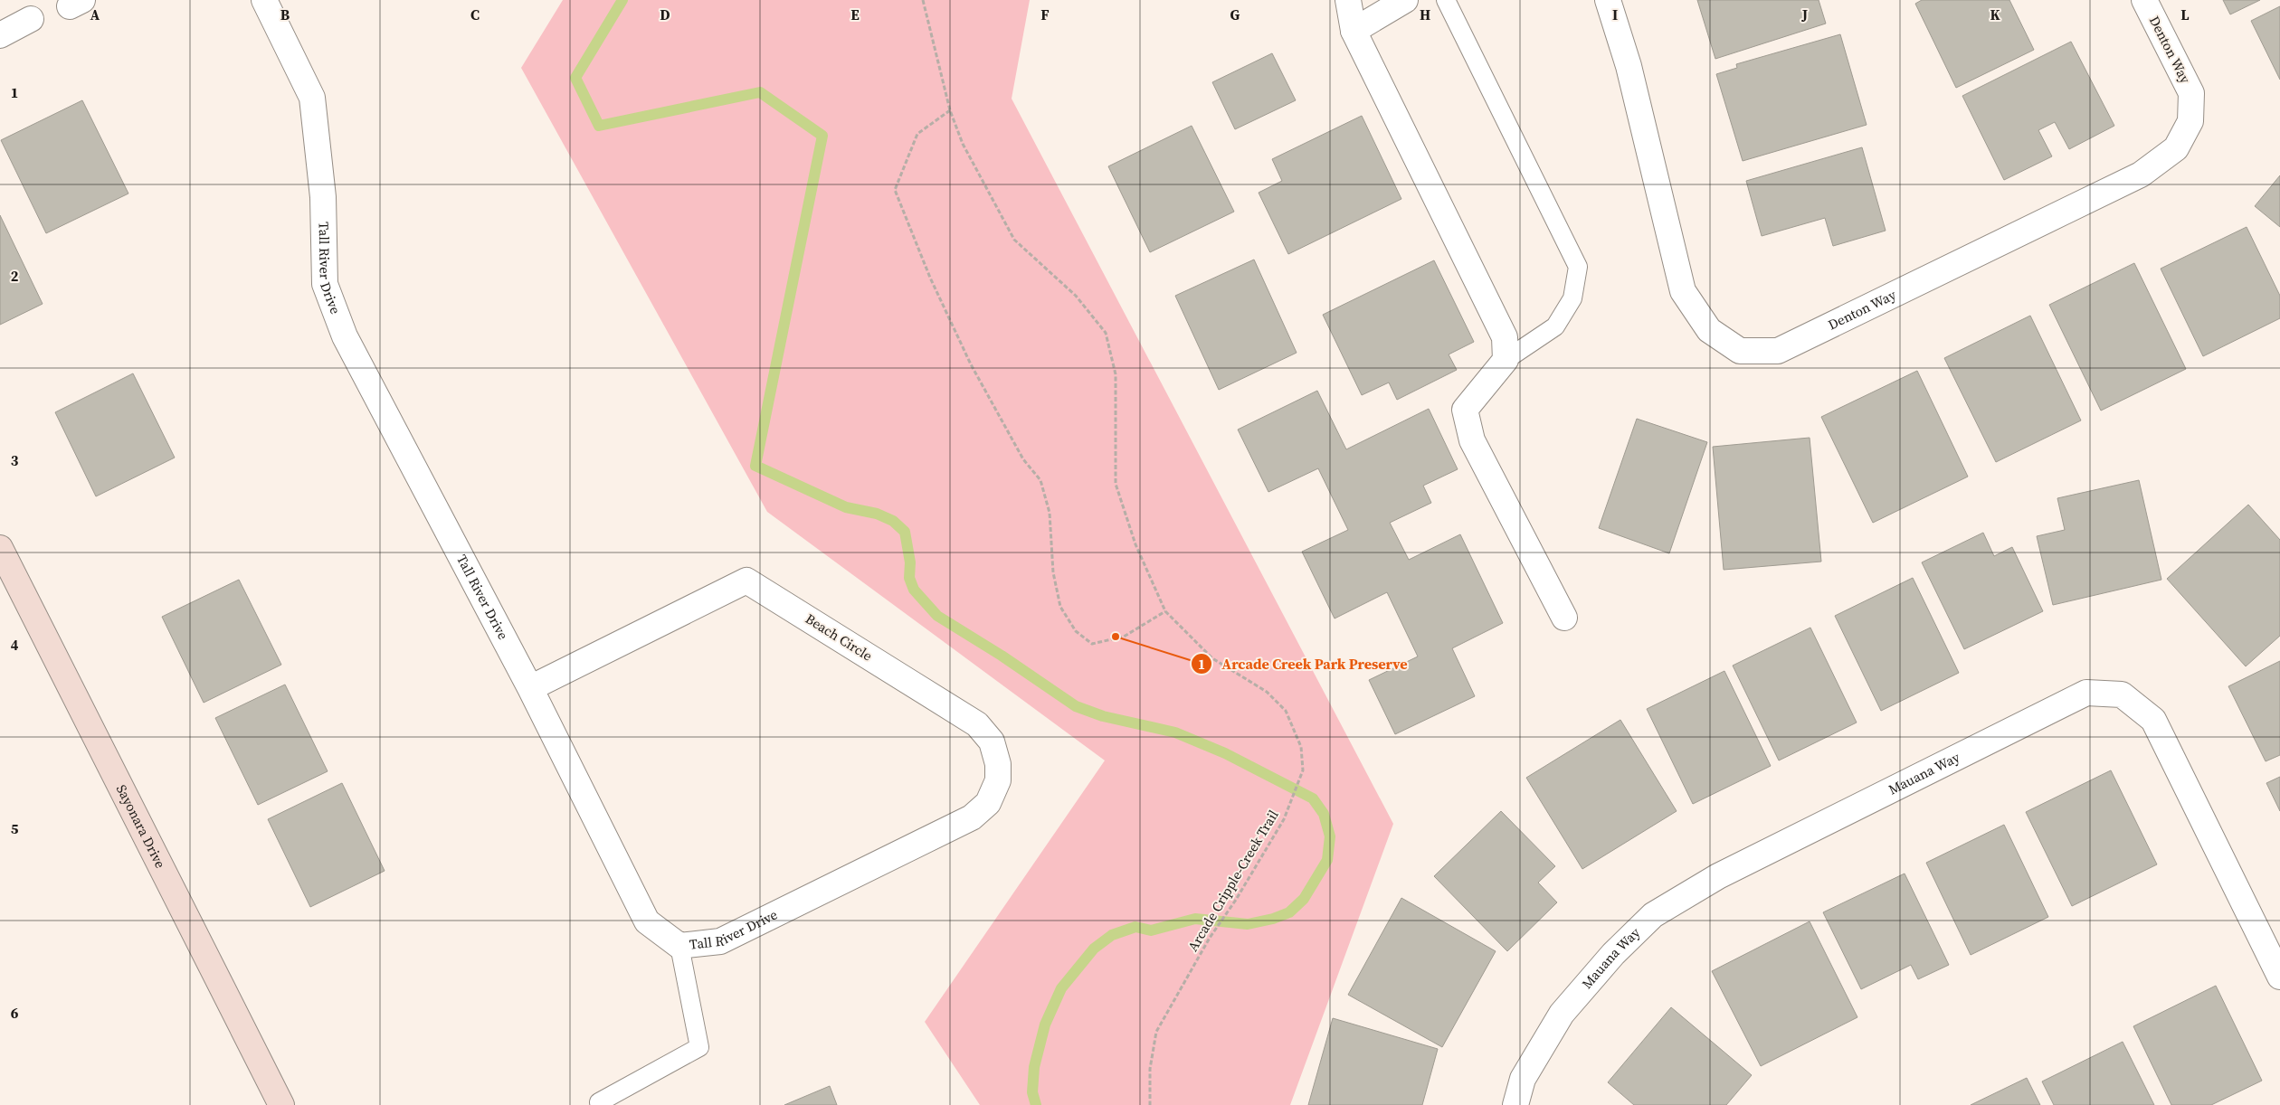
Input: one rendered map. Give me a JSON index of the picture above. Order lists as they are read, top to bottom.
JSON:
{
  "streets": {
    "street": [
      "Denton Way",
      "Tall River Drive",
      "Beach Circle",
      "Mauana Way",
      "Sayonara Drive"
    ],
    "path": ["Arcade Cripple-Creek Trail"]
  },
  "crossings": [
    ["Tall River Drive", "Beach Circle"]
  ],
  "places": ["Arcade Creek Park Preserve"],
  "grid": {
    "columns": [
      "A",
      "B",
      "C",
      "D",
      "E",
      "F",
      "G",
      "H",
      "I",
      "J",
      "K",
      "L"
    ],
    "rows": [
      "1",
      "2",
      "3",
      "4",
      "5",
      "6"
    ]
  }
}
